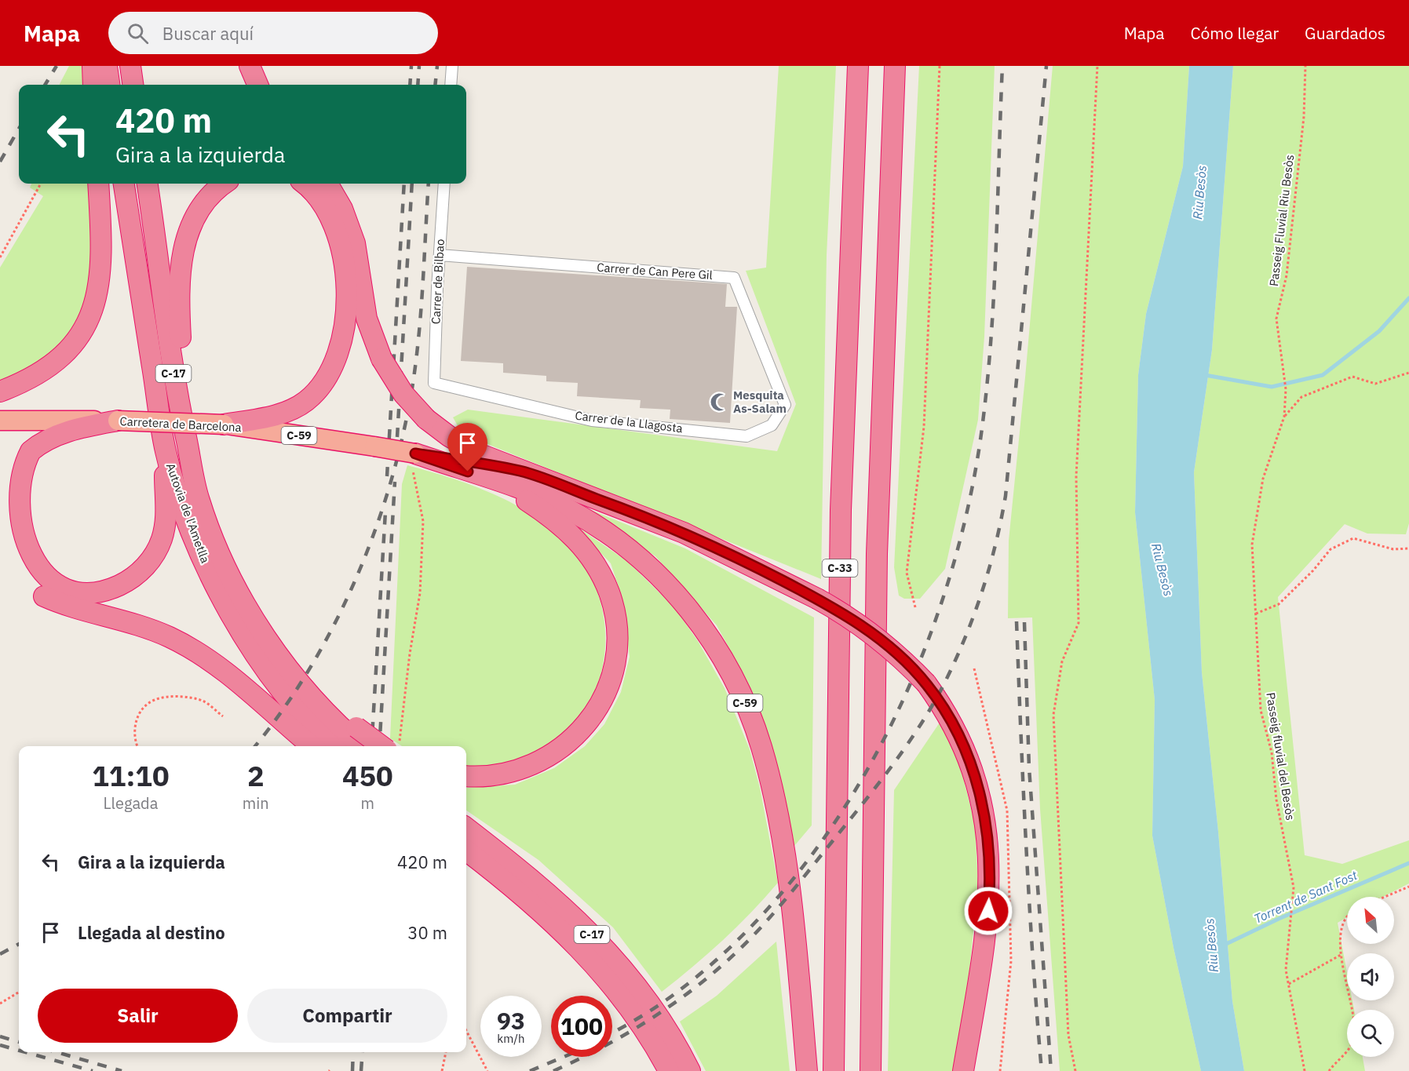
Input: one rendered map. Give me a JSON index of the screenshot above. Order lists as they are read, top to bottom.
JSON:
{
  "streets": {
    "highway": [
      "C-17",
      "Carretera de Barcelona",
      "C-59",
      "Autovia de l'Ametlla",
      "C-33"
    ],
    "street": ["Carrer de Can Pere Gil", "Carrer de Bilbao", "Carrer de la Llagosta"],
    "path": ["Passeig Fluvial Riu Besòs", "Passeig fluvial del Besòs"]
  },
  "crossings": [
    ["Passeig Fluvial Riu Besòs", "Passeig fluvial del Besòs"],
    ["Carrer de Can Pere Gil", "Carrer de Bilbao"],
    ["Carrer de Can Pere Gil", "Carrer de la Llagosta"],
    ["Carrer de Bilbao", "Carrer de la Llagosta"],
    ["C-17", "Autovia de l'Ametlla"],
    ["Carretera de Barcelona", "C-59"]
  ],
  "water": ["Riu Besòs", "Torrent de Sant Fost"],
  "places": {
    "mosque": ["Mesquita As-Salam"]
  },
  "north": "top left",
  "page": {
    "header": "Mapa",
    "search": "Buscar aquí",
    "nav": ["Mapa", "Cómo llegar", "Guardados"],
    "turn": ["420 m", "Gira a la izquierda"],
    "eta": [
      "11:10",
      "Llegada",
      "2",
      "min",
      "450",
      "m"
    ],
    "list": [
      {
        "name": "Gira a la izquierda",
        "value": "420 m"
      },
      {
        "name": "Llegada al destino",
        "value": "30 m"
      }
    ],
    "buttons": ["Salir", "Compartir"],
    "speed": "93 km/h",
    "limit": "100"
  }
}
